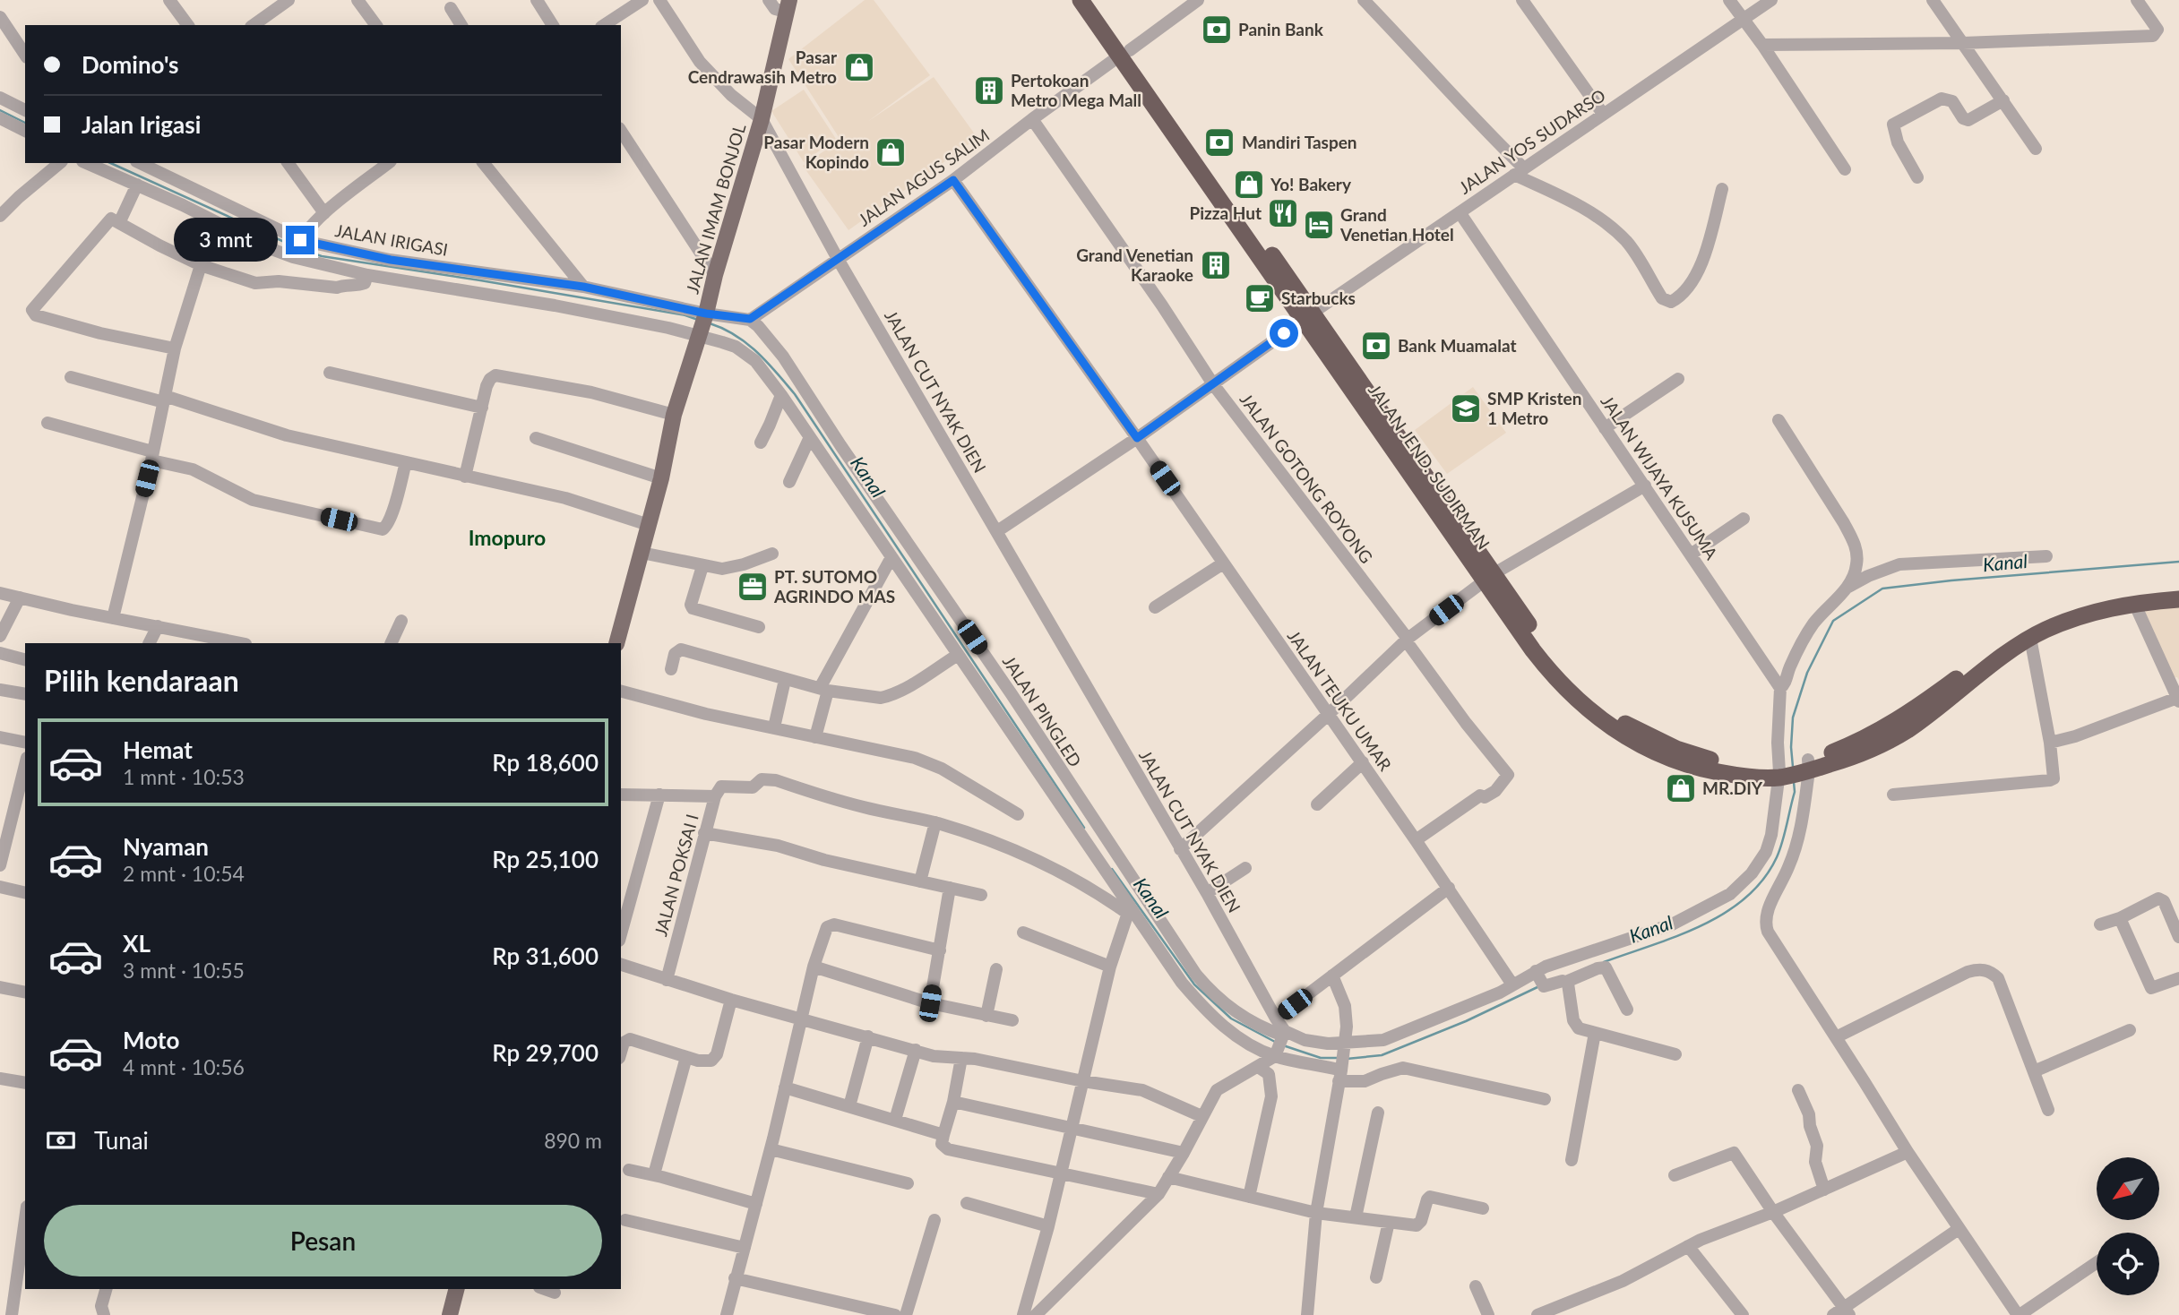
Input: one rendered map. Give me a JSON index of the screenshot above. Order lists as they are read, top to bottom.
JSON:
{
  "streets": {
    "highway": ["JALAN JEND. SUDIRMAN"],
    "main road": ["JALAN IMAM BONJOL"],
    "street": [
      "JALAN YOS SUDARSO",
      "JALAN AGUS SALIM",
      "JALAN IRIGASI",
      "JALAN CUT NYAK DIEN",
      "JALAN WIJAYA KUSUMA",
      "JALAN GOTONG ROYONG",
      "JALAN TEUKU UMAR",
      "JALAN PINGLED",
      "JALAN POKSAI I"
    ]
  },
  "crossings": [
    ["JALAN YOS SUDARSO", "JALAN CUT NYAK DIEN"],
    ["JALAN YOS SUDARSO", "JALAN JEND. SUDIRMAN"],
    ["JALAN YOS SUDARSO", "JALAN WIJAYA KUSUMA"],
    ["JALAN YOS SUDARSO", "JALAN GOTONG ROYONG"],
    ["JALAN YOS SUDARSO", "JALAN TEUKU UMAR"],
    ["JALAN AGUS SALIM", "JALAN CUT NYAK DIEN"],
    ["JALAN AGUS SALIM", "JALAN JEND. SUDIRMAN"],
    ["JALAN AGUS SALIM", "JALAN GOTONG ROYONG"],
    ["JALAN AGUS SALIM", "JALAN TEUKU UMAR"],
    ["JALAN AGUS SALIM", "JALAN PINGLED"],
    ["JALAN IMAM BONJOL", "JALAN IRIGASI"],
    ["JALAN IMAM BONJOL", "JALAN CUT NYAK DIEN"],
    ["JALAN CUT NYAK DIEN", "JALAN PINGLED"],
    ["JALAN GOTONG ROYONG", "JALAN TEUKU UMAR"]
  ],
  "districts": ["Imopuro"],
  "water": ["Kanal"],
  "places": {
    "bank": ["Panin Bank", "Mandiri Taspen", "Bank Muamalat"],
    "shop": [
      "Pasar Cendrawasih Metro",
      "Pasar Modern Kopindo",
      "Yo! Bakery",
      "MR.DIY"
    ],
    "building": ["Pertokoan Metro Mega Mall", "Grand Venetian Karaoke"],
    "restaurant": ["Pizza Hut"],
    "hotel": ["Grand Venetian Hotel"],
    "cafe": ["Starbucks"],
    "school or university": ["SMP Kristen 1 Metro"],
    "office": ["PT. SUTOMO AGRINDO MAS"]
  },
  "north": "bottom left",
  "page": {
    "banner": ["Domino's", "Jalan Irigasi"],
    "bubble": "3 mnt",
    "heading": "Pilih kendaraan",
    "list": [
      {
        "name": "Hemat",
        "note": "1 mnt · 10:53",
        "value": "Rp 18,600"
      },
      {
        "name": "Nyaman",
        "note": "2 mnt · 10:54",
        "value": "Rp 25,100"
      },
      {
        "name": "XL",
        "note": "3 mnt · 10:55",
        "value": "Rp 31,600"
      },
      {
        "name": "Moto",
        "note": "4 mnt · 10:56",
        "value": "Rp 29,700"
      }
    ],
    "pay": ["Tunai", "890 m"],
    "buttons": "Pesan"
  }
}
